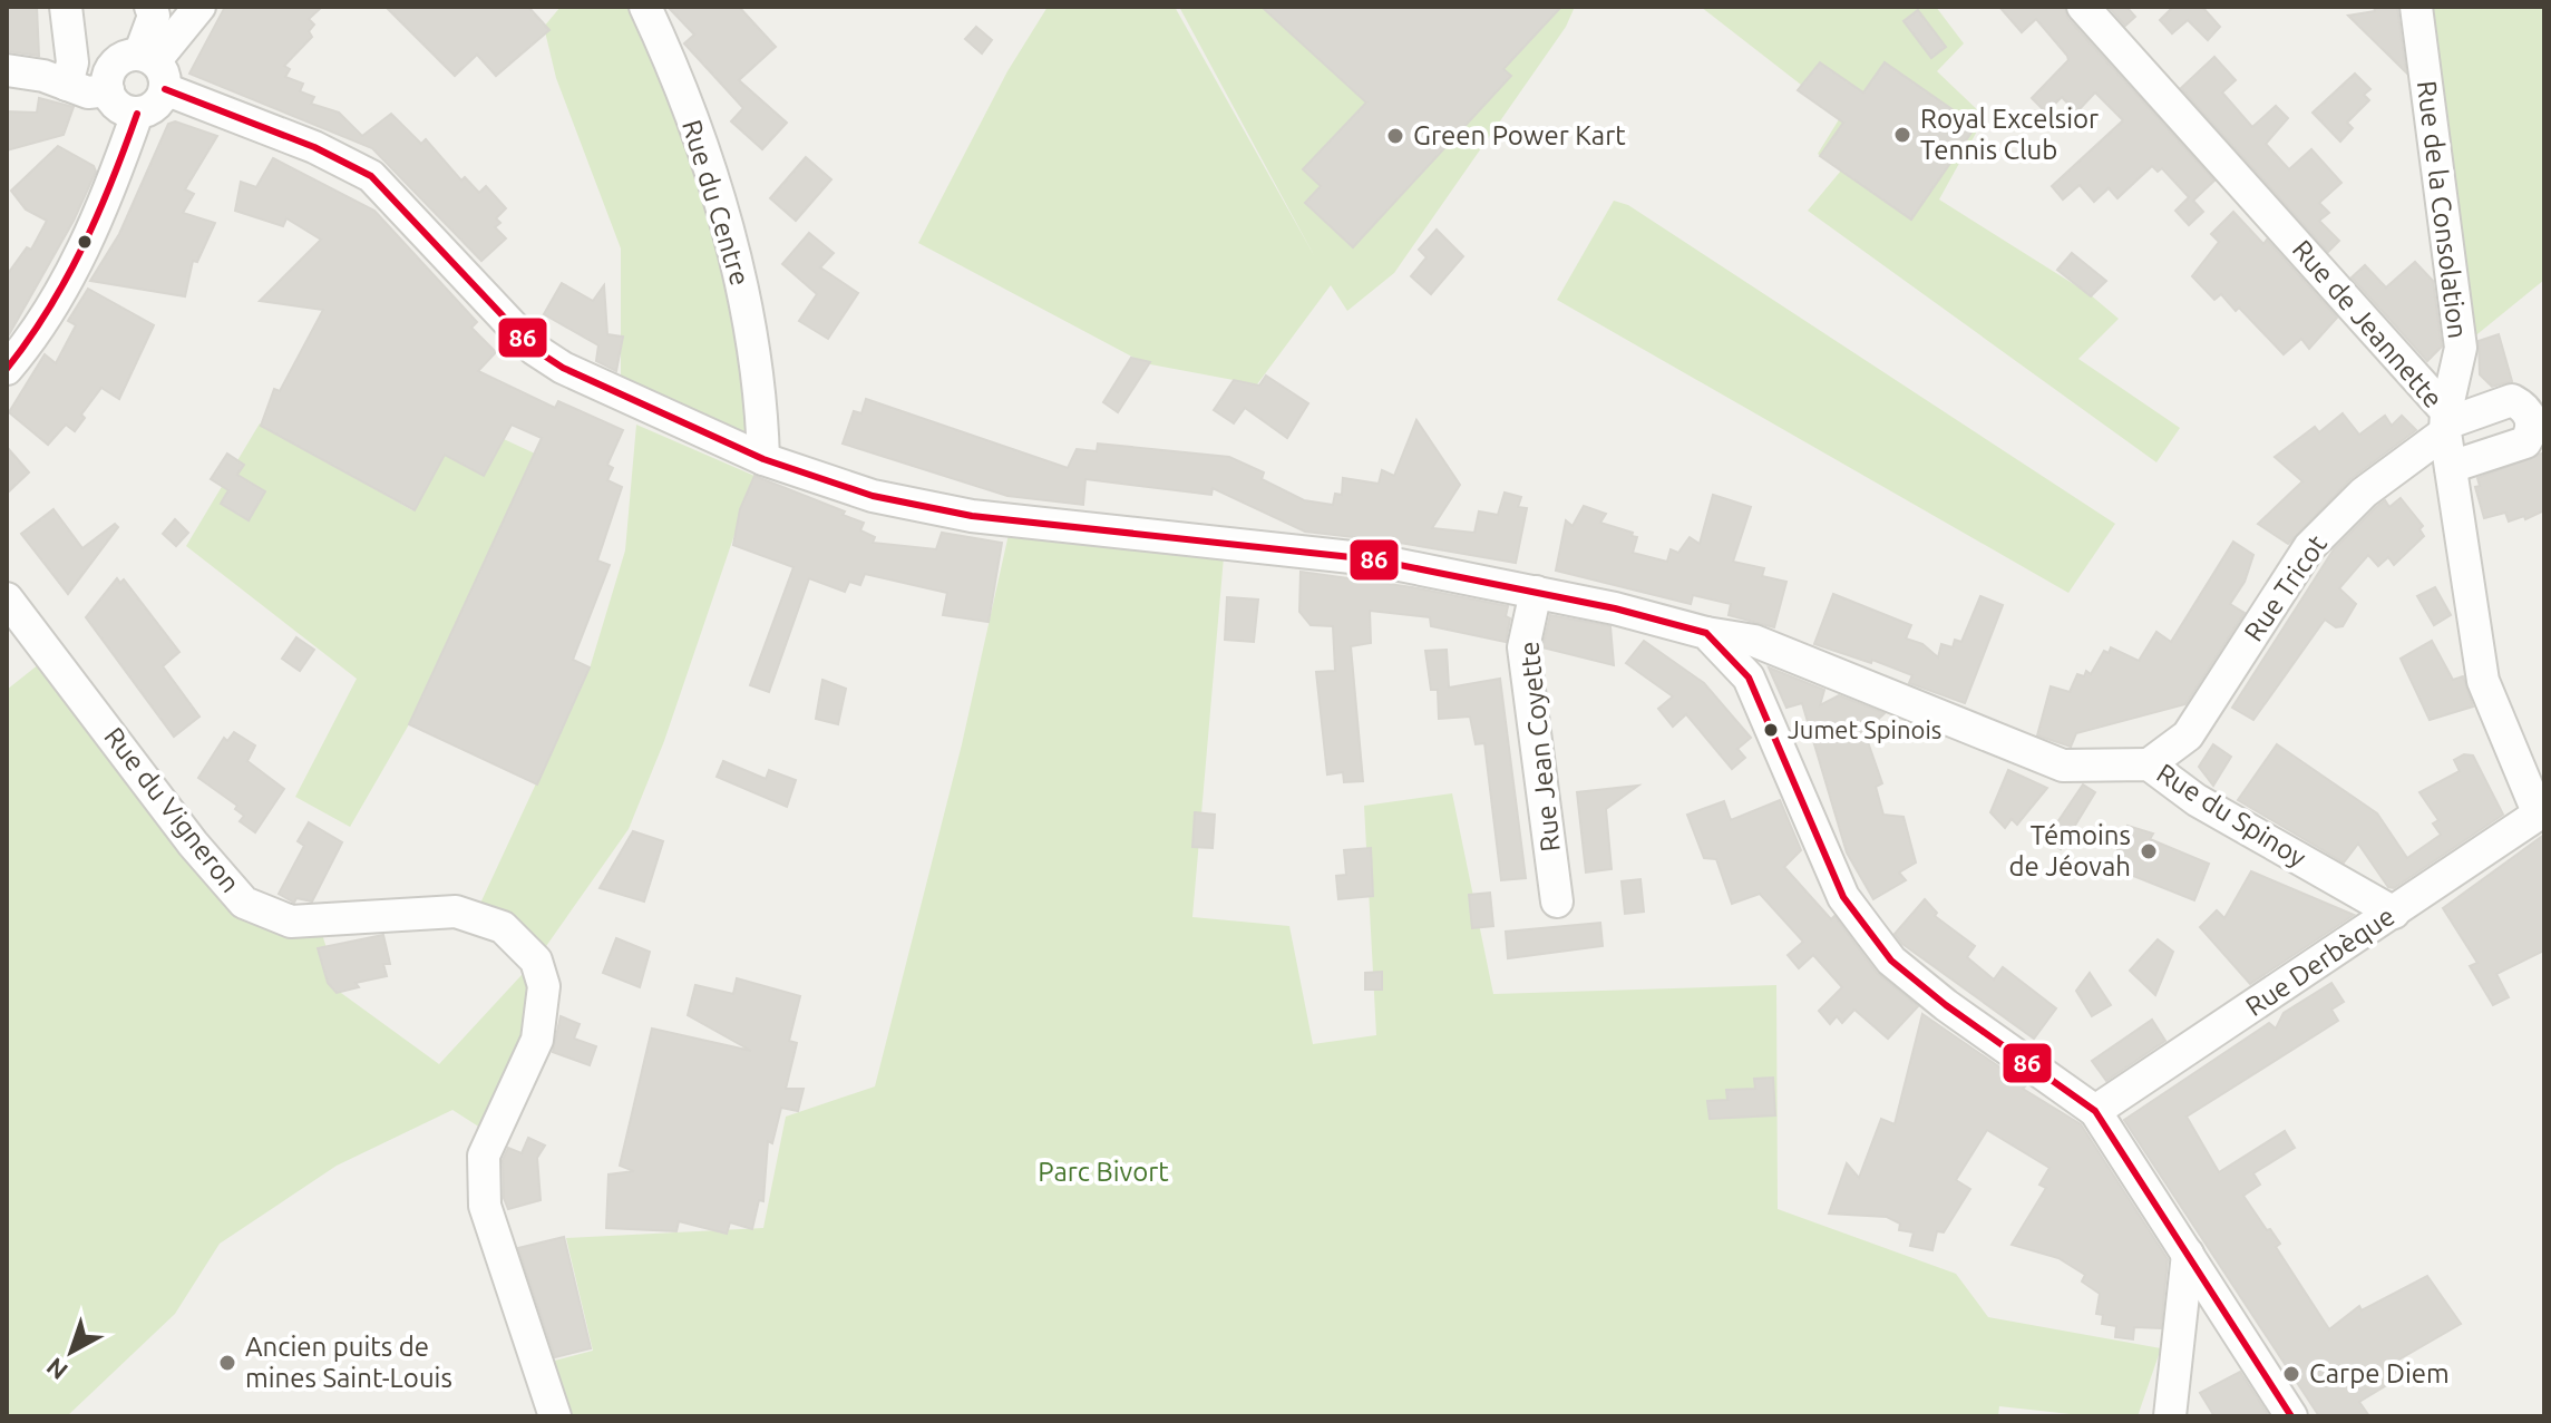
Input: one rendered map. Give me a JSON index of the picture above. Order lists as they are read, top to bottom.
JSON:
{
  "streets": {
    "street": [
      "Rue du Centre",
      "Rue de la Consolation",
      "Rue de Jeannette",
      "Rue Tricot",
      "Rue Jean Coyette",
      "Rue du Vigneron",
      "Rue du Spinoy",
      "Rue Derbèque"
    ]
  },
  "crossings": [
    ["Rue du Centre", "Rue du Spinoy"],
    ["Rue de la Consolation", "Rue de Jeannette"],
    ["Rue de la Consolation", "Rue Tricot"],
    ["Rue de Jeannette", "Rue Tricot"],
    ["Rue de Jeannette", "Rue Derbèque"],
    ["Rue Tricot", "Rue du Spinoy"],
    ["Rue Jean Coyette", "Rue du Spinoy"],
    ["Rue du Spinoy", "Rue Derbèque"]
  ],
  "parks": ["Parc Bivort"],
  "places": [
    "Royal Excelsior Tennis Club",
    "Green Power Kart",
    "Jumet Spinois",
    "Témoins de Jéovah",
    "Ancien puits de mines Saint-Louis",
    "Carpe Diem"
  ],
  "lines": ["transit line 86"],
  "north": "bottom left"
}
